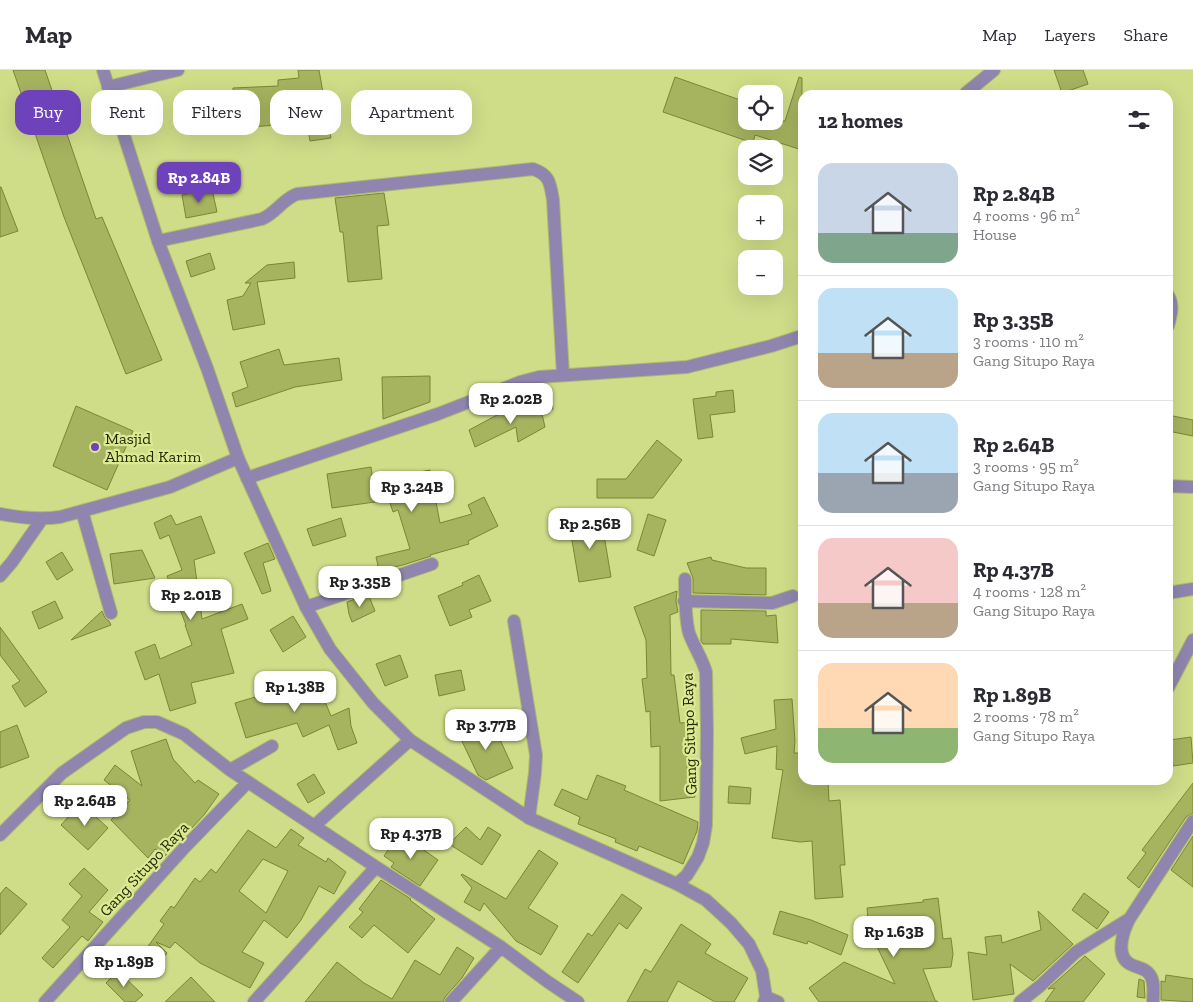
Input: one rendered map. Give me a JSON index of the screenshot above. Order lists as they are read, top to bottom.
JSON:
{
  "streets": {
    "street": ["Gang Situpo Raya"]
  },
  "places": ["Masjid Ahmad Karim"],
  "page": {
    "header": "Map",
    "nav": ["Map", "Layers", "Share"],
    "map_buttons": ["+", "−"],
    "chip": [
      "Buy",
      "Rent",
      "Filters",
      "New",
      "Apartment"
    ],
    "heading": "12 homes",
    "list": [
      {
        "name": "Rp 2.84B",
        "note": "4 rooms · 96 m² · House"
      },
      {
        "name": "Rp 3.35B",
        "note": "3 rooms · 110 m² · Gang Situpo Raya"
      },
      {
        "name": "Rp 2.64B",
        "note": "3 rooms · 95 m² · Gang Situpo Raya"
      },
      {
        "name": "Rp 4.37B",
        "note": "4 rooms · 128 m² · Gang Situpo Raya"
      },
      {
        "name": "Rp 1.89B",
        "note": "2 rooms · 78 m² · Gang Situpo Raya"
      }
    ],
    "price": [
      "Rp 2.84B",
      "Rp 2.02B",
      "Rp 3.24B",
      "Rp 2.56B",
      "Rp 3.35B",
      "Rp 2.01B",
      "Rp 1.38B",
      "Rp 3.77B",
      "Rp 2.64B",
      "Rp 4.37B",
      "Rp 1.63B",
      "Rp 1.89B"
    ]
  }
}
